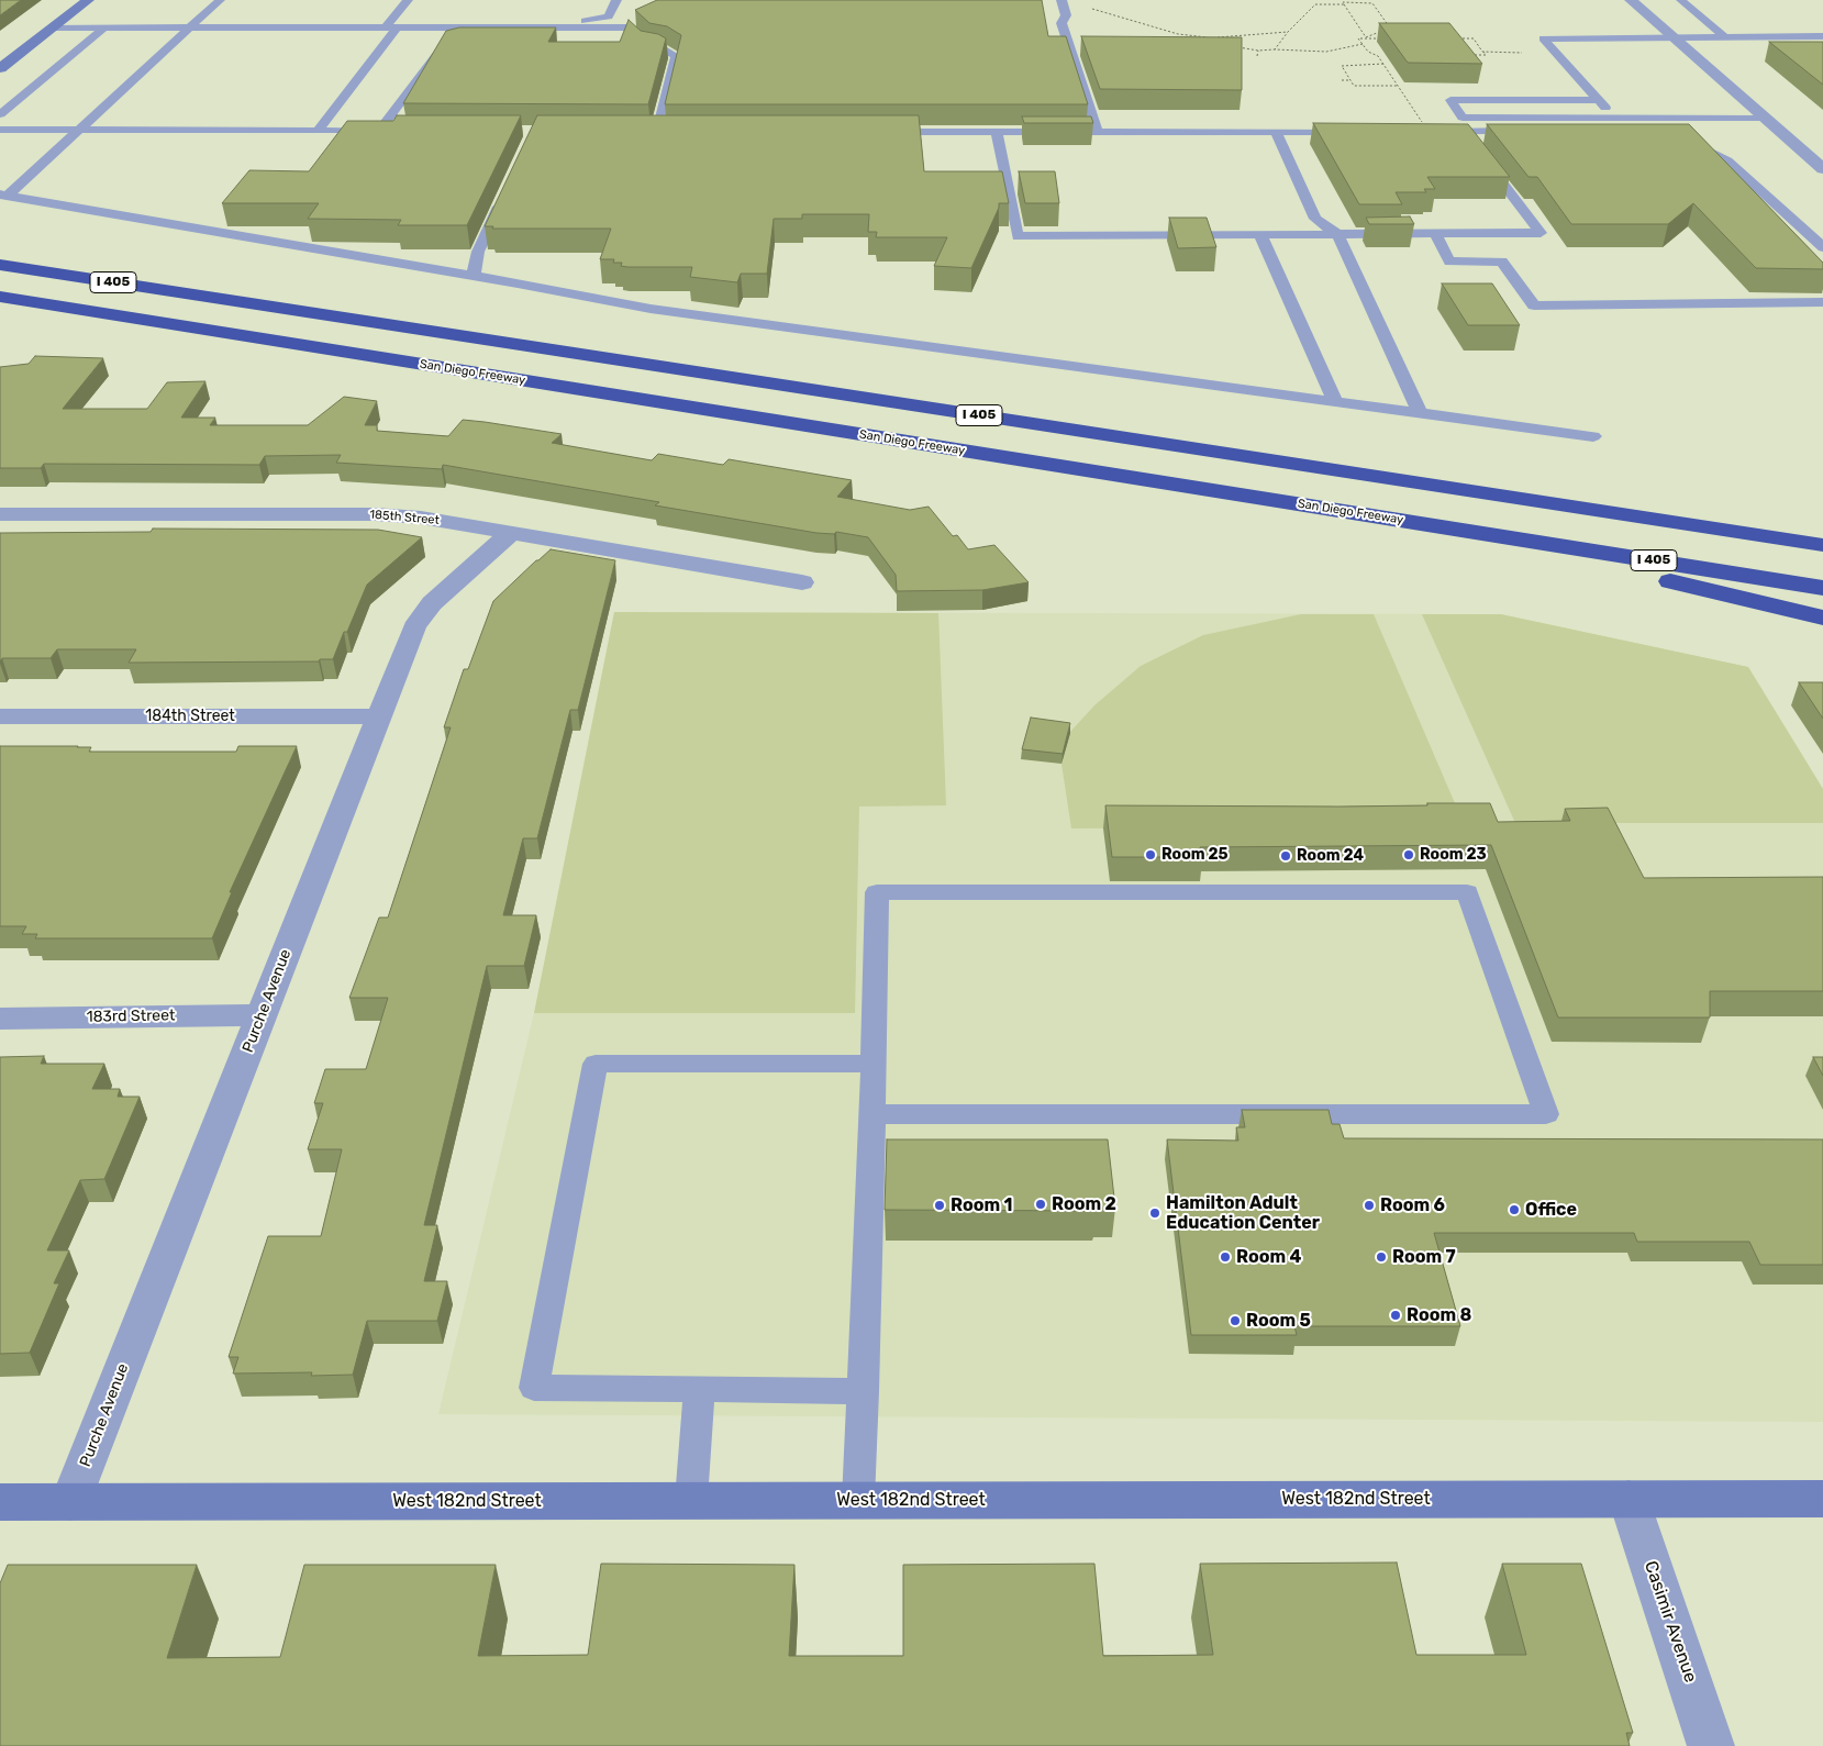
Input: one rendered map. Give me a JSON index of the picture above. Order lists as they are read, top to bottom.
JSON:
{
  "streets": {
    "highway": ["I 405", "San Diego Freeway"],
    "main road": ["West 182nd Street"],
    "street": [
      "185th Street",
      "184th Street",
      "Purche Avenue",
      "183rd Street",
      "Casimir Avenue"
    ]
  },
  "crossings": [
    ["185th Street", "Purche Avenue"],
    ["184th Street", "Purche Avenue"],
    ["Purche Avenue", "183rd Street"],
    ["Purche Avenue", "West 182nd Street"],
    ["West 182nd Street", "Casimir Avenue"]
  ],
  "places": [
    "Room 25",
    "Room 23",
    "Room 24",
    "Room 2",
    "Room 1",
    "Room 6",
    "Office",
    "Hamilton Adult Education Center",
    "Room 4",
    "Room 7",
    "Room 8",
    "Room 5"
  ]
}
